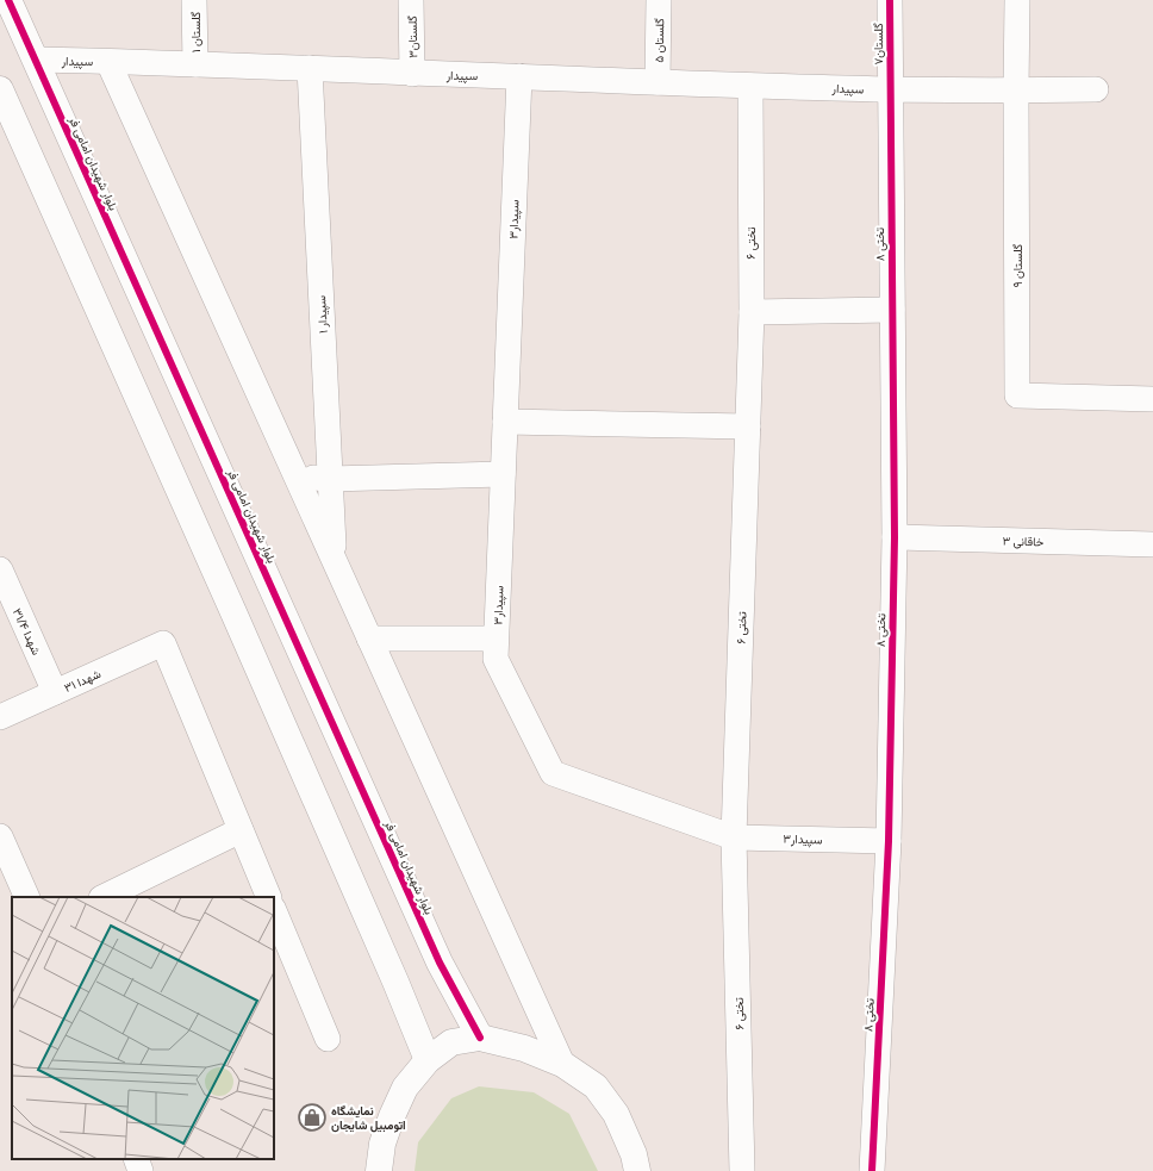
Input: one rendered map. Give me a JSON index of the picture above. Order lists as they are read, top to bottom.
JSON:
{
  "streets": {
    "street": [
      "گلستان ۱",
      "گلستان۳",
      "گلستان ۵",
      "گلستان۷",
      "سپیدار",
      "بلوار شهیدان امامی فر",
      "سپیدار۳",
      "تختی ۶",
      "تختی ۸",
      "گلستان ۹",
      "سپیدار ۱",
      "خاقانی ۳",
      "شهدا ۳۱/۴",
      "شهدا ۳۱"
    ]
  },
  "crossings": [
    ["گلستان ۱", "سپیدار"],
    ["گلستان۳", "سپیدار"],
    ["گلستان ۵", "سپیدار"],
    ["گلستان۷", "سپیدار"],
    ["گلستان۷", "تختی ۸"],
    ["سپیدار", "بلوار شهیدان امامی فر"],
    ["سپیدار", "سپیدار۳"],
    ["سپیدار", "تختی ۶"],
    ["سپیدار", "تختی ۸"],
    ["سپیدار", "گلستان ۹"],
    ["سپیدار", "سپیدار ۱"],
    ["سپیدار۳", "تختی ۶"],
    ["سپیدار۳", "تختی ۸"],
    ["تختی ۸", "خاقانی ۳"],
    ["شهدا ۳۱/۴", "شهدا ۳۱"]
  ],
  "places": {
    "shop": ["نمایشگاه اتومبیل شایجان"]
  }
}
